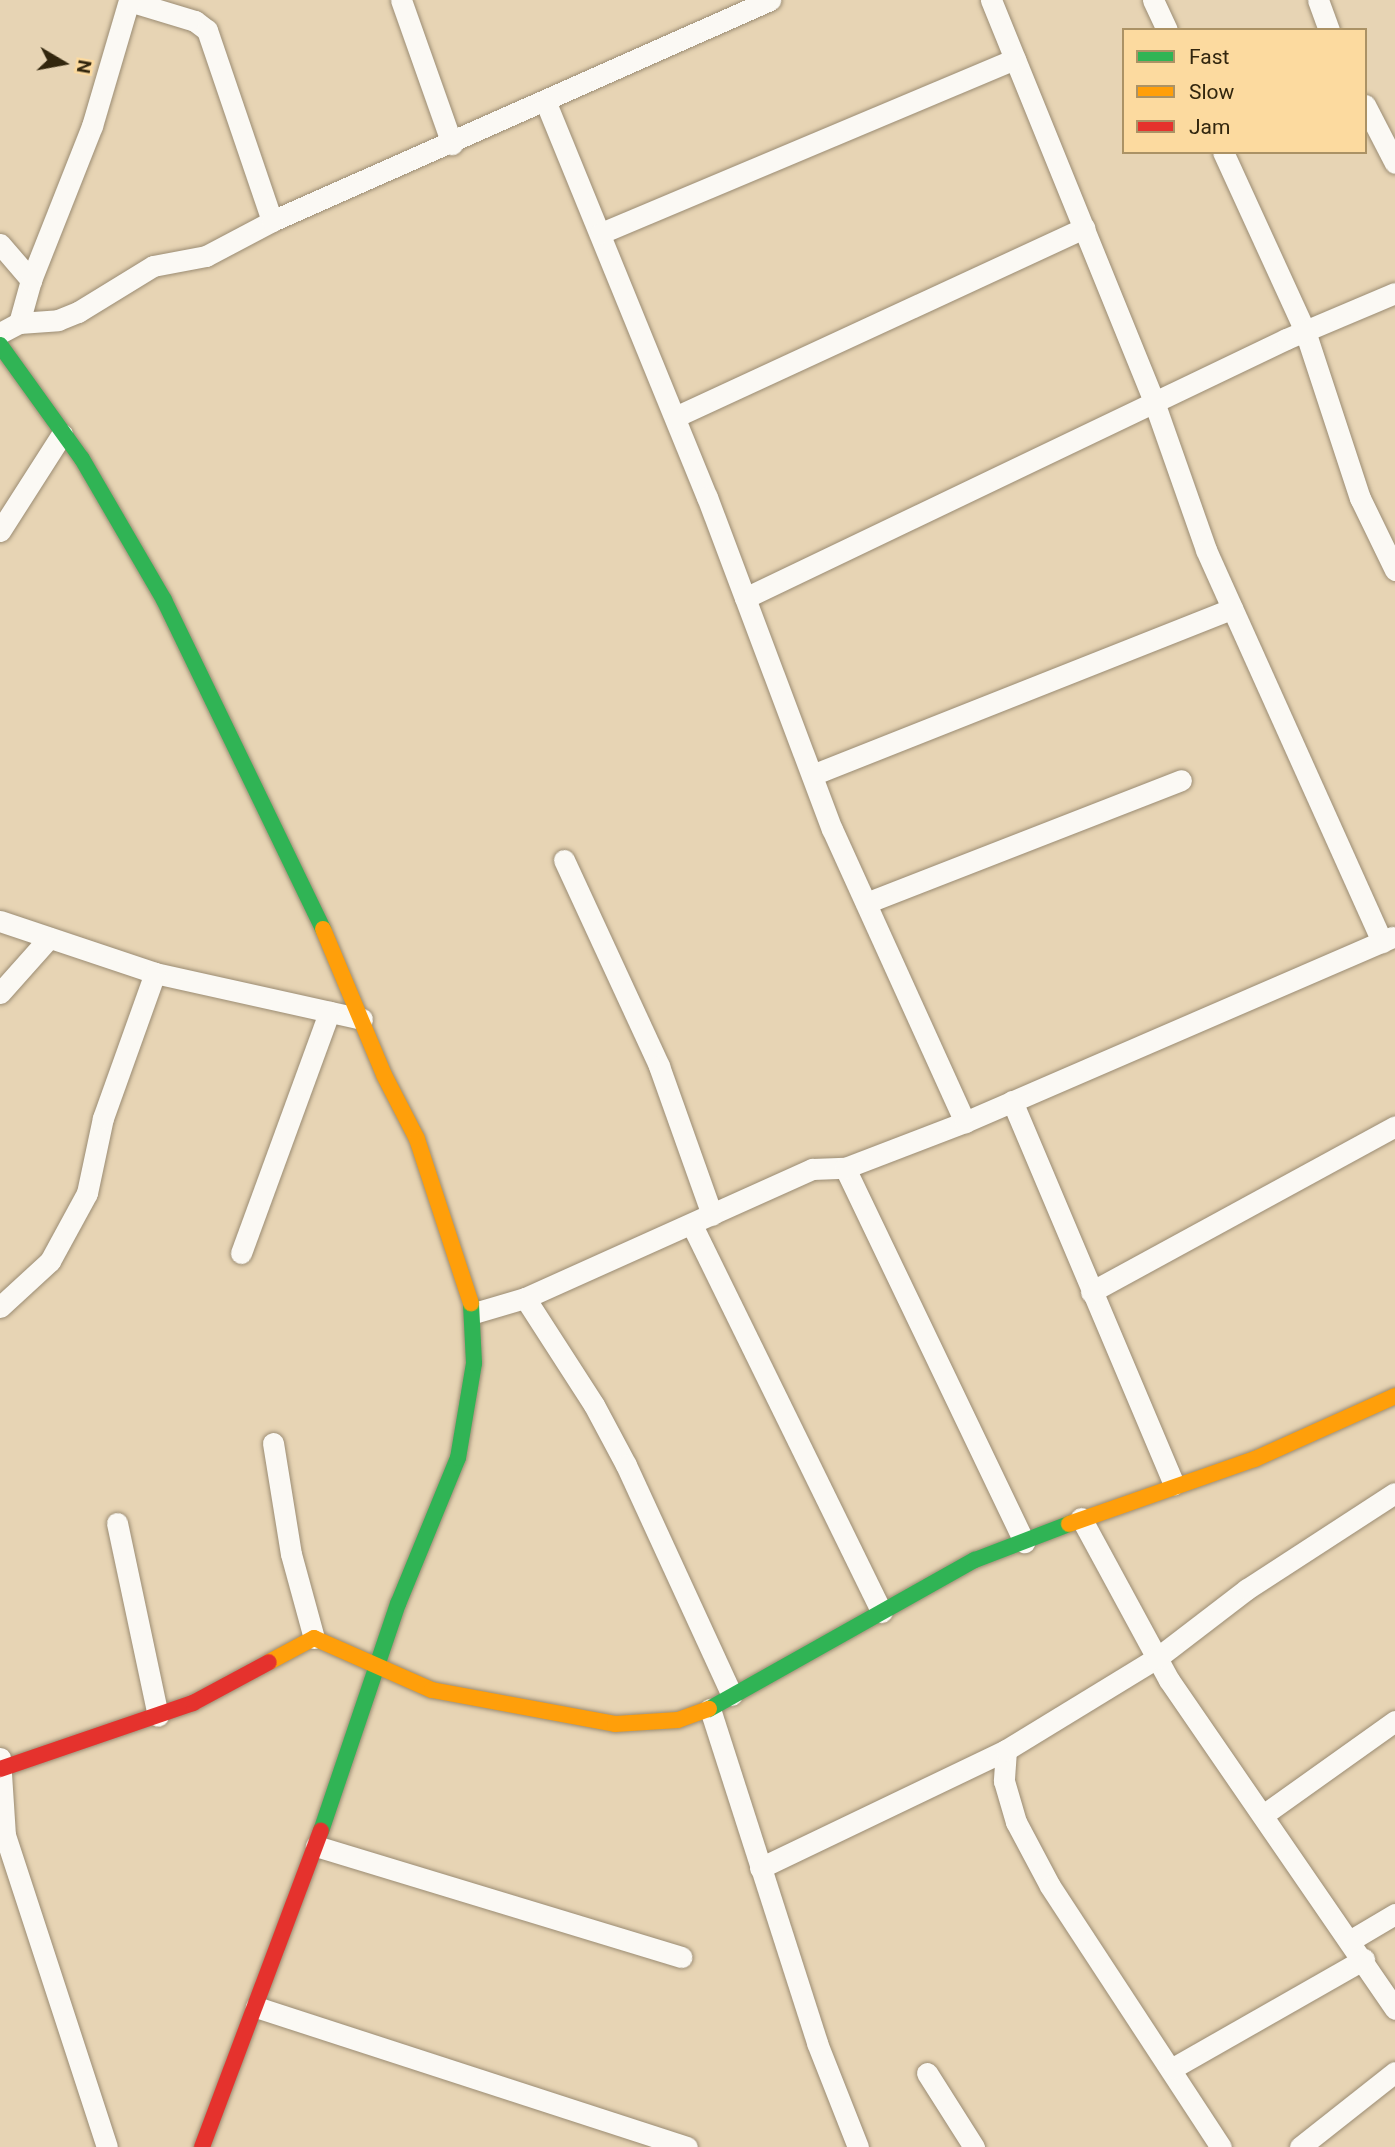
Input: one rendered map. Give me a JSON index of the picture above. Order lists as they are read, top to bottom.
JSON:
{
  "legend": ["Fast", "Slow", "Jam"],
  "north": "right"
}
